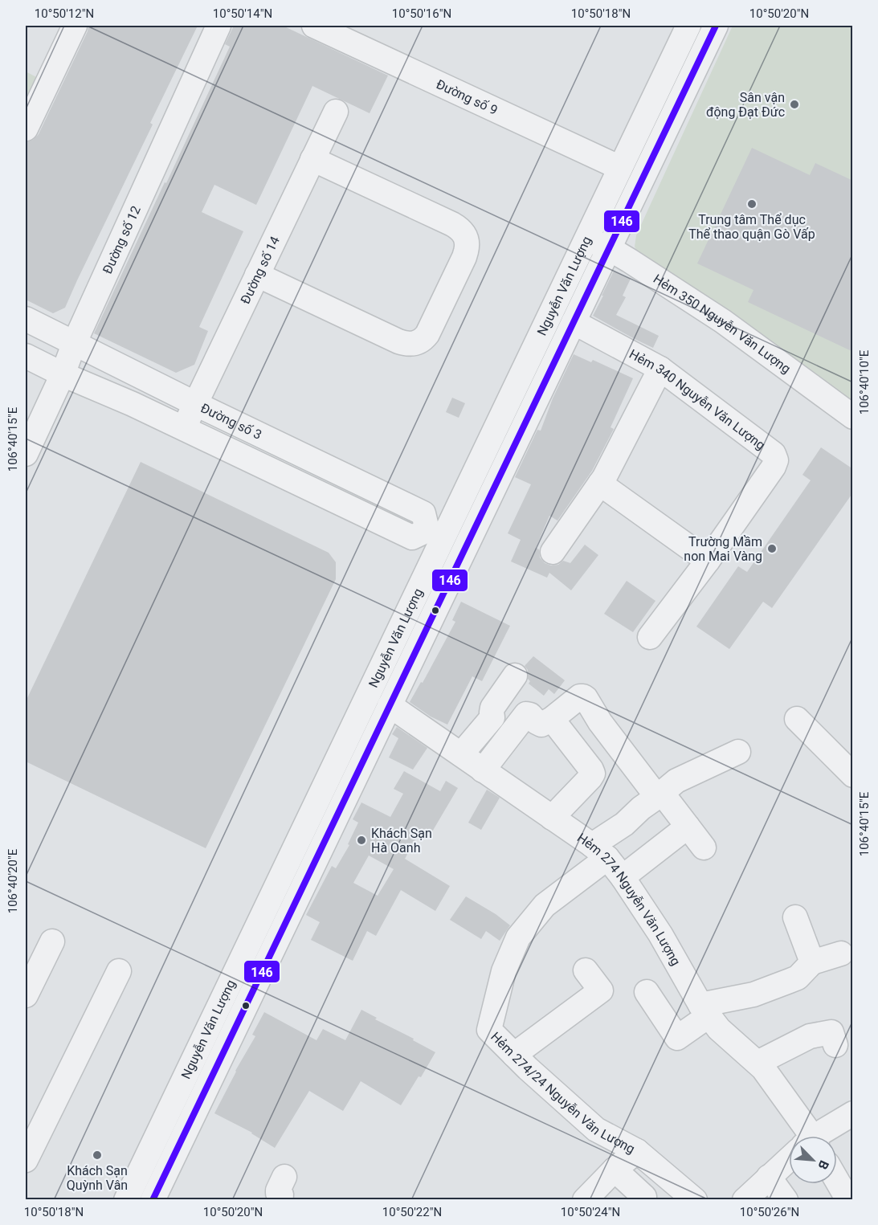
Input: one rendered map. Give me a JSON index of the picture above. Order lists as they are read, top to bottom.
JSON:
{
  "streets": {
    "street": [
      "Đường số 9",
      "Đường số 12",
      "Đường số 14",
      "Nguyễn Văn Lượng",
      "Hẻm 350 Nguyễn Văn Lượng",
      "Hẻm 340 Nguyễn Văn Lượng",
      "Đường số 3",
      "Hẻm 274 Nguyễn Văn Lượng",
      "Hẻm 274/24 Nguyễn Văn Lượng"
    ]
  },
  "crossings": [
    ["Đường số 9", "Nguyễn Văn Lượng"],
    ["Đường số 12", "Đường số 3"],
    ["Đường số 14", "Đường số 3"],
    ["Nguyễn Văn Lượng", "Hẻm 350 Nguyễn Văn Lượng"],
    ["Nguyễn Văn Lượng", "Hẻm 340 Nguyễn Văn Lượng"],
    ["Nguyễn Văn Lượng", "Đường số 3"],
    ["Nguyễn Văn Lượng", "Hẻm 274 Nguyễn Văn Lượng"],
    ["Hẻm 274 Nguyễn Văn Lượng", "Hẻm 274/24 Nguyễn Văn Lượng"]
  ],
  "places": [
    "Sân vận động Đạt Đức",
    "Trung tâm Thể dục Thể thao quận Gò Vấp",
    "Trường Mầm non Mai Vàng",
    "Khách Sạn Hà Oanh",
    "Khách Sạn Quỳnh Vân"
  ],
  "lines": ["transit line 146"],
  "north": "bottom right",
  "coordinates": [
    "10°50'12\"N",
    "10°50'14\"N",
    "10°50'16\"N",
    "10°50'18\"N",
    "10°50'20\"N",
    "106°40'10\"E",
    "106°40'15\"E",
    "106°40'20\"E",
    "10°50'22\"N",
    "10°50'24\"N",
    "10°50'26\"N"
  ]
}
